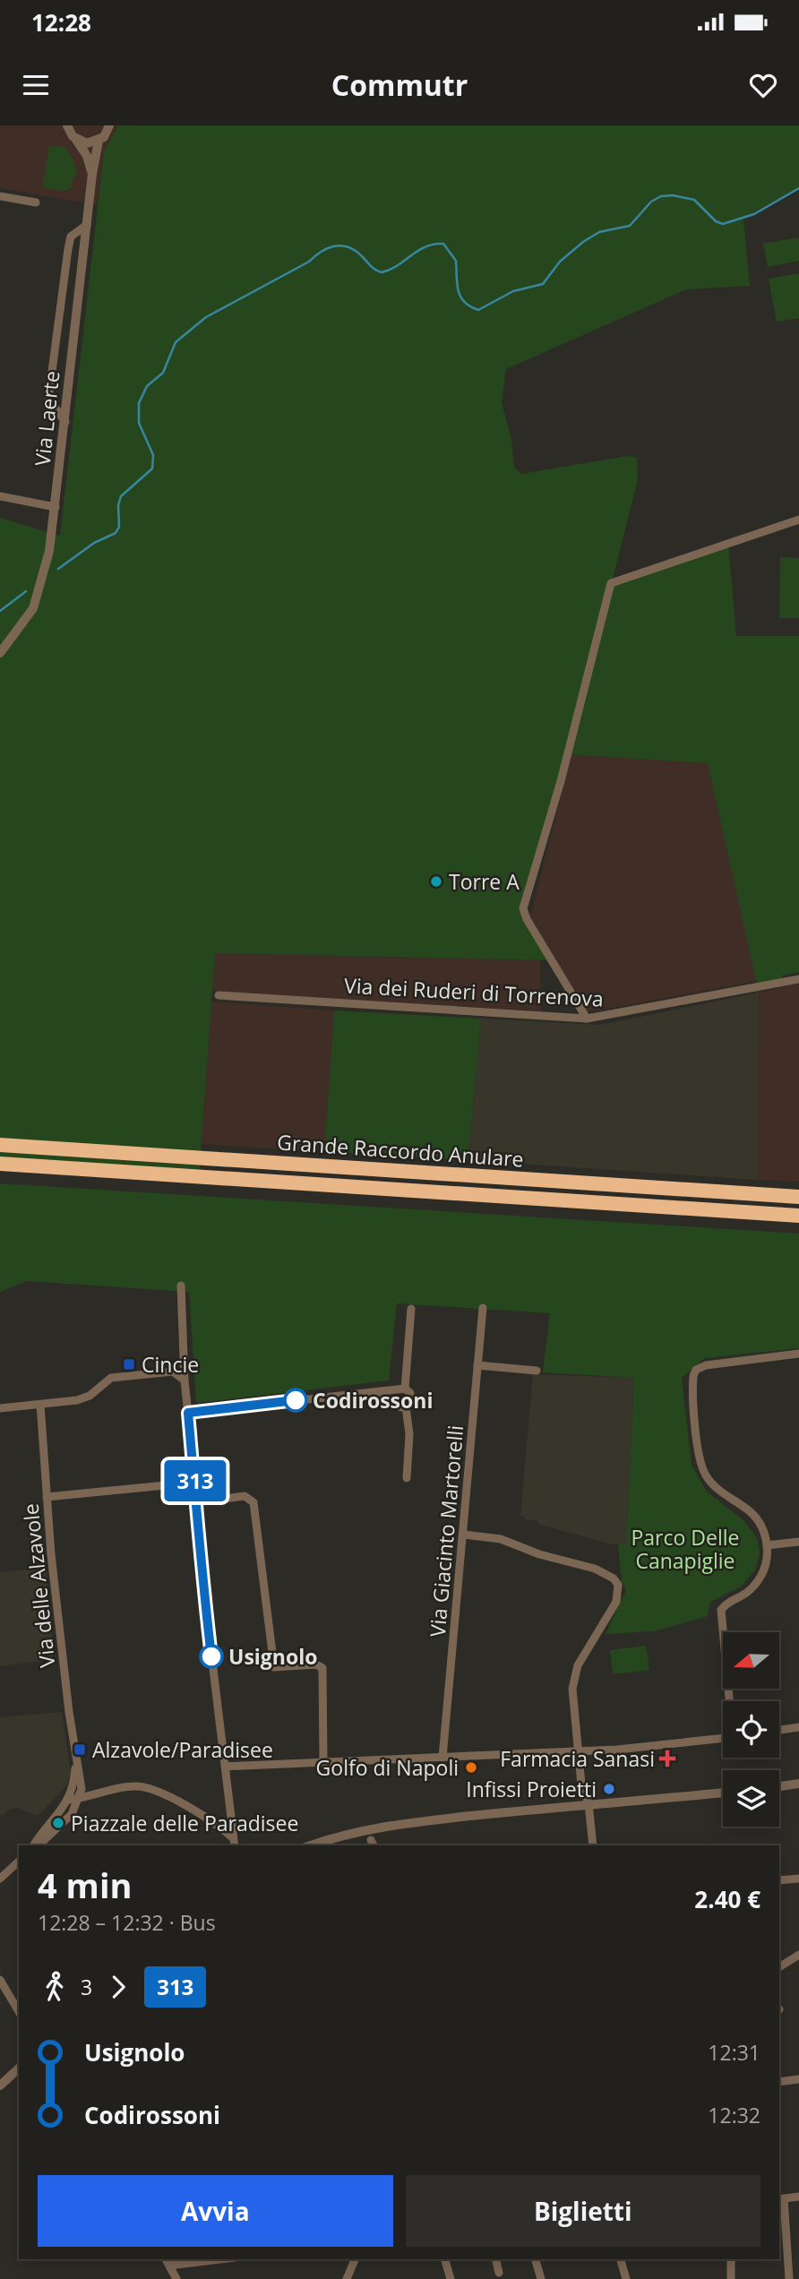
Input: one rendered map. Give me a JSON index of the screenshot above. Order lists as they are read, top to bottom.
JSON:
{
  "streets": {
    "highway": ["Grande Raccordo Anulare"],
    "street": [
      "Via Laerte",
      "Via dei Ruderi di Torrenova",
      "Via Giacinto Martorelli",
      "Via delle Alzavole"
    ]
  },
  "parks": ["Parco Delle Canapiglie"],
  "places": {
    "other": [
      "Torre A",
      "Codirossoni",
      "Usignolo",
      "Golfo di Napoli",
      "Infissi Proietti",
      "Piazzale delle Paradisee"
    ],
    "transit": ["Cincie", "Alzavole/Paradisee"],
    "health": ["Farmacia Sanasi"]
  },
  "lines": ["bus line 313"],
  "north": "left",
  "page": {
    "status": "12:28",
    "header": "Commutr",
    "on_map": "313",
    "heading": ["4 min", "12:28 – 12:32 · Bus", "2.40 €"],
    "legs": ["3", "313"],
    "list": [
      {
        "name": "Usignolo",
        "value": "12:31"
      },
      {
        "name": "Codirossoni",
        "value": "12:32"
      }
    ],
    "buttons": ["Avvia", "Biglietti"]
  }
}
